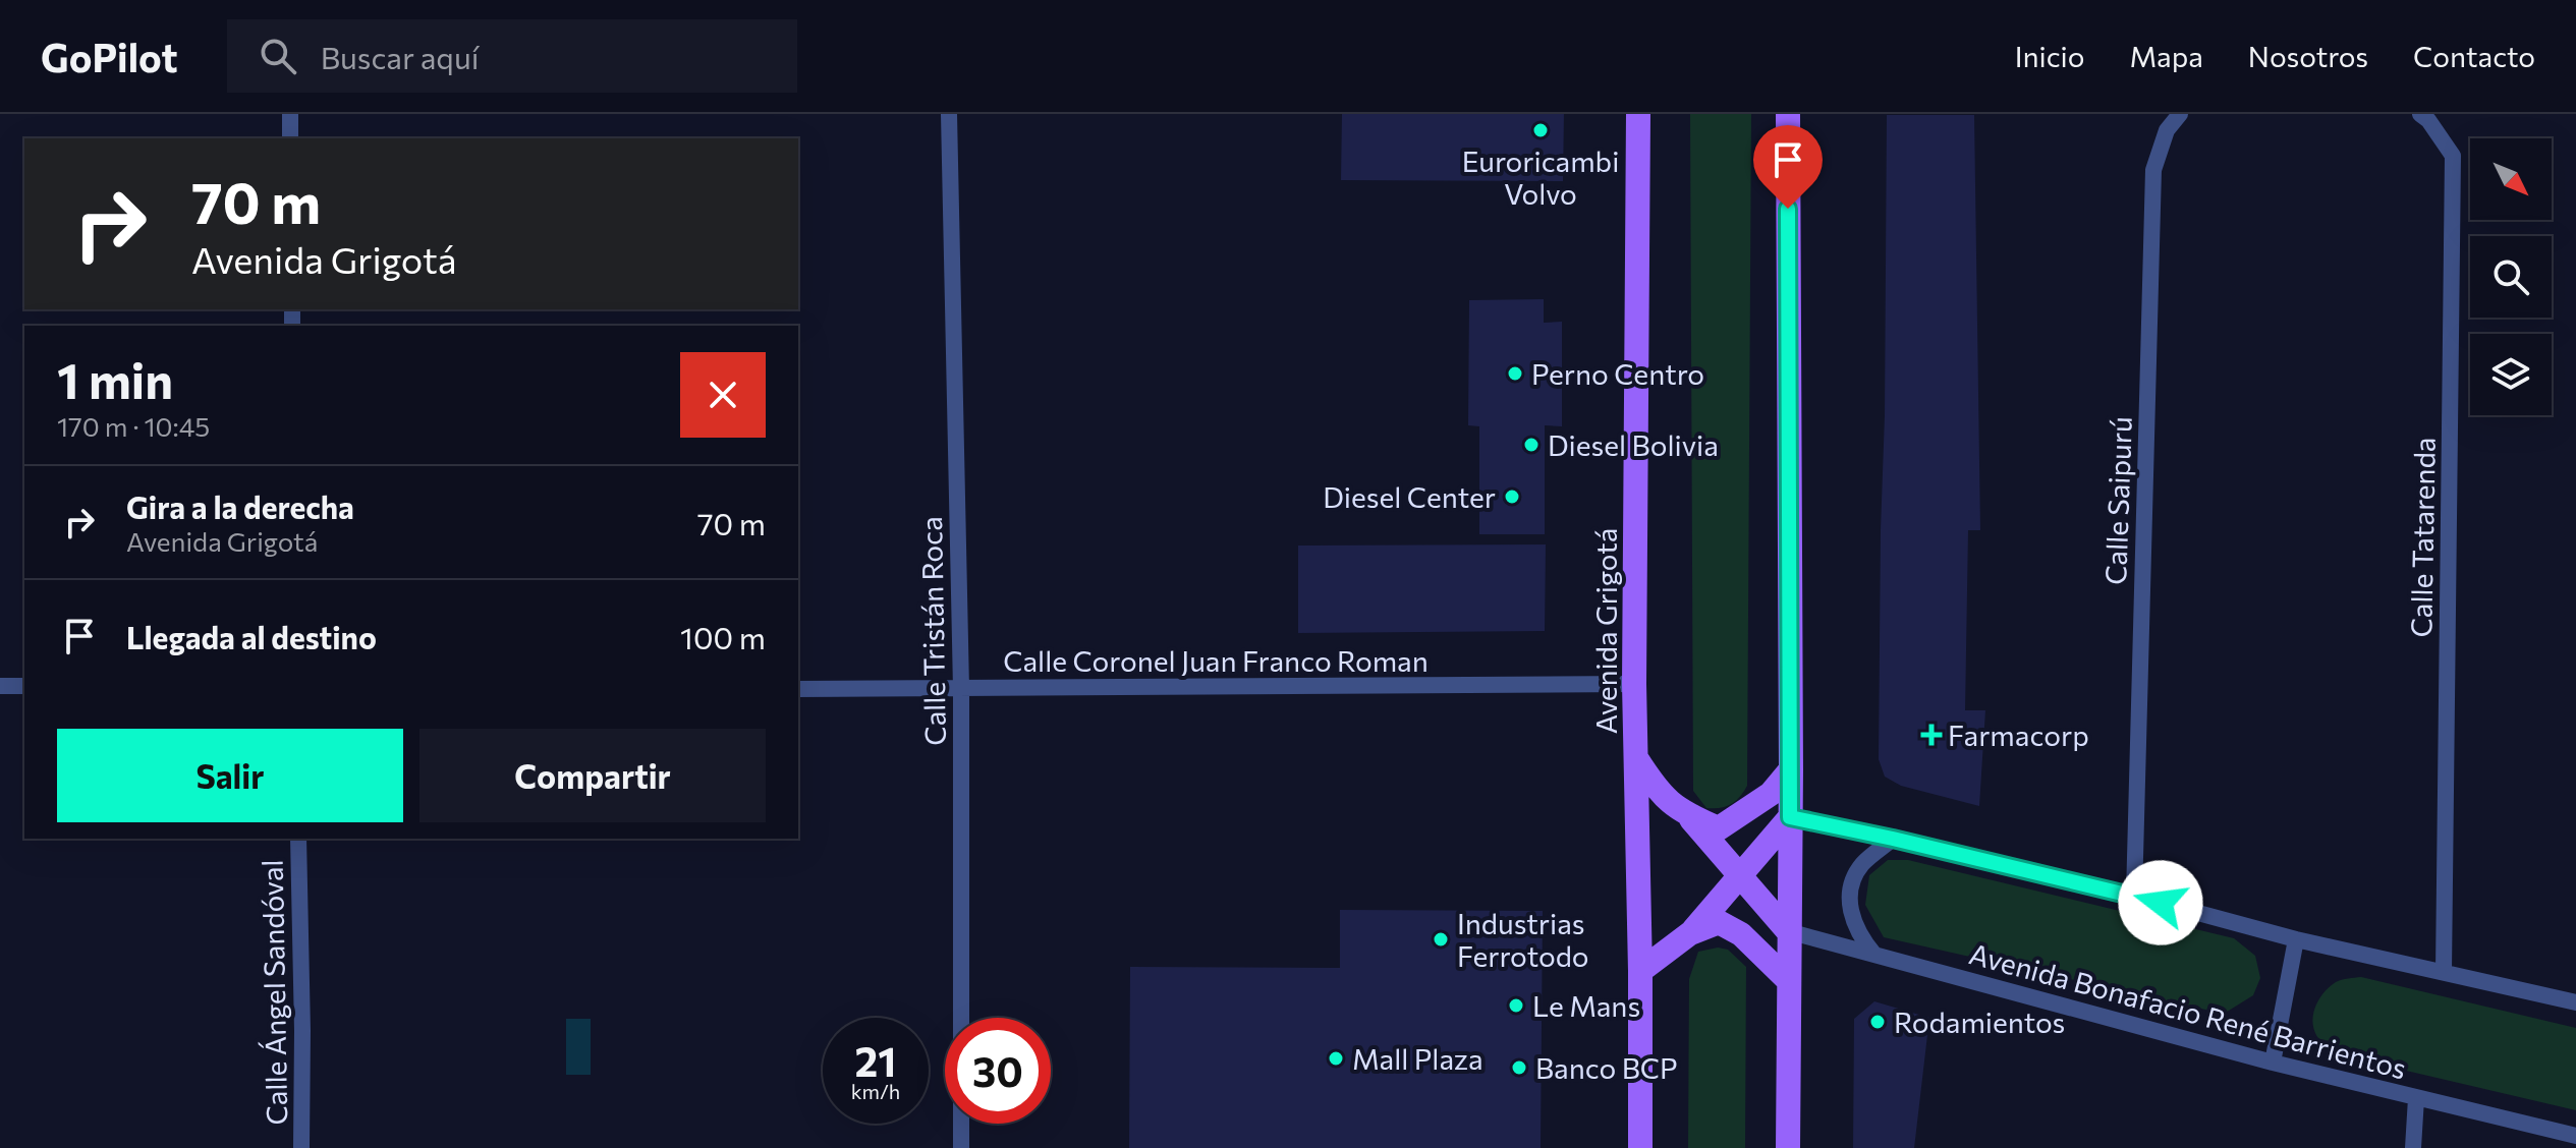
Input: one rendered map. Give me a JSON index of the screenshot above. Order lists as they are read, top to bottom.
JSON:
{
  "streets": {
    "main road": ["Avenida Grigotá"],
    "street": [
      "Calle Saipurú",
      "Calle Tatarenda",
      "Calle Tristán Roca",
      "Calle Coronel Juan Franco Roman",
      "Calle Ángel Sandóval",
      "Avenida Bonafacio René Barrientos"
    ]
  },
  "crossings": [
    ["Calle Tristán Roca", "Calle Coronel Juan Franco Roman"],
    ["Avenida Grigotá", "Calle Coronel Juan Franco Roman"]
  ],
  "places": {
    "other": [
      "Euroricambi Volvo",
      "Perno Centro",
      "Diesel Bolivia",
      "Diesel Center",
      "Industrias Ferrotodo",
      "Le Mans",
      "Rodamientos",
      "Mall Plaza",
      "Banco BCP"
    ],
    "health": ["Farmacorp"]
  },
  "north": "bottom right",
  "page": {
    "header": "GoPilot",
    "search": "Buscar aquí",
    "nav": [
      "Inicio",
      "Mapa",
      "Nosotros",
      "Contacto"
    ],
    "turn": ["70 m", "Avenida Grigotá"],
    "heading": ["1 min", "170 m · 10:45"],
    "list": [
      {
        "name": "Gira a la derecha",
        "note": "Avenida Grigotá",
        "value": "70 m"
      },
      {
        "name": "Llegada al destino",
        "value": "100 m"
      }
    ],
    "buttons": ["Salir", "Compartir"],
    "speed": "21 km/h",
    "limit": "30"
  }
}
